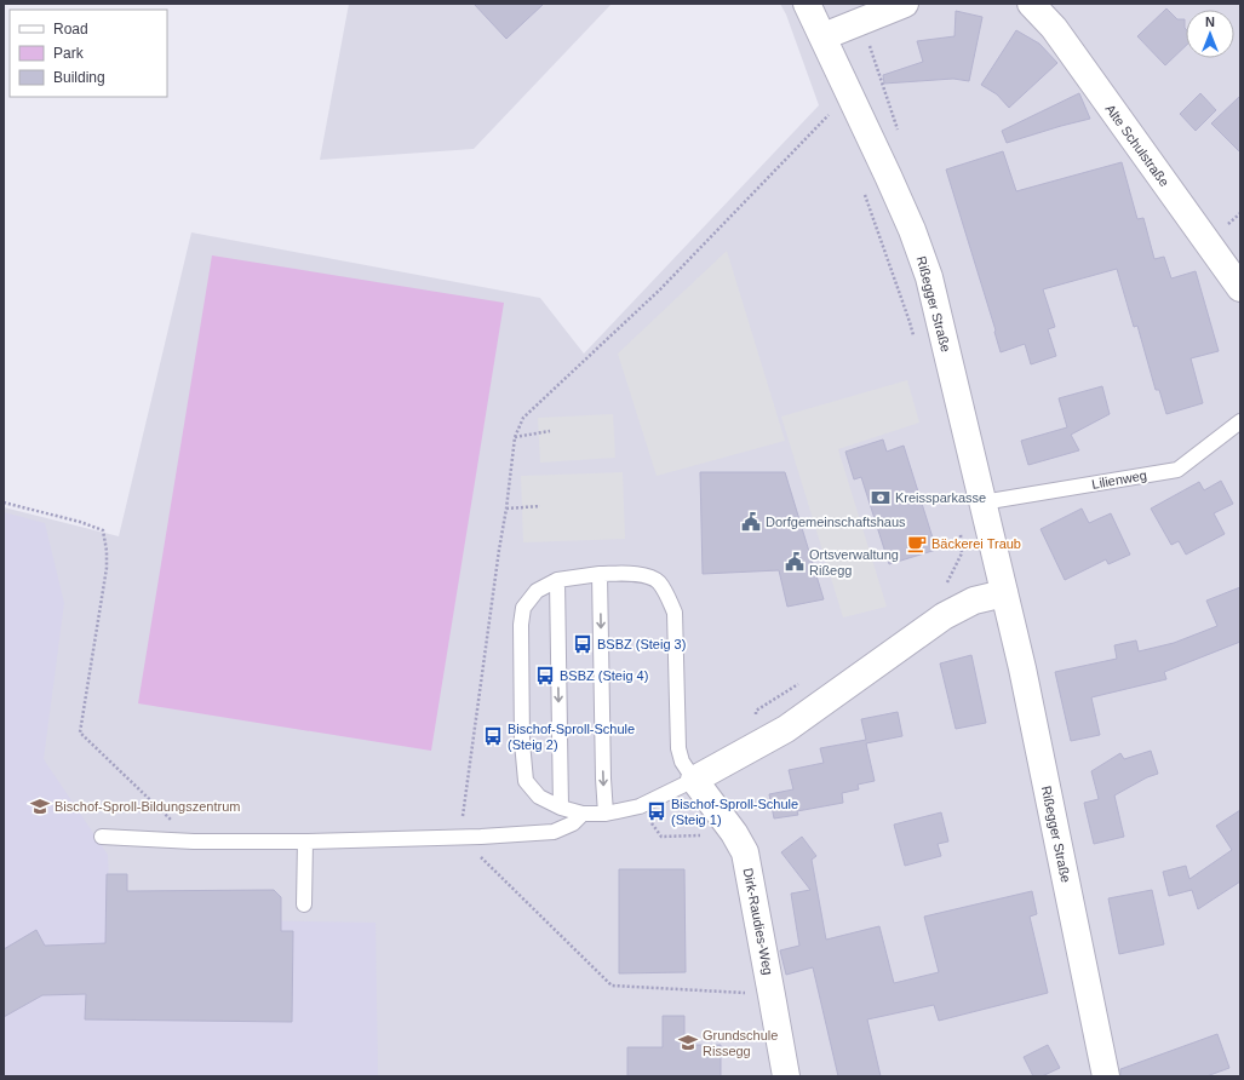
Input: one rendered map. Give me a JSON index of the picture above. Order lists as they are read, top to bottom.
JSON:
{
  "streets": {
    "street": ["Alte Schulstraße", "Rißegger Straße", "Dirk-Raudies-Weg"],
    "lane": ["Lilienweg"]
  },
  "crossings": [
    ["Rißegger Straße", "Lilienweg"]
  ],
  "places": {
    "bank": ["Kreissparkasse"],
    "public building": ["Dorfgemeinschaftshaus", "Ortsverwaltung Rißegg"],
    "cafe": ["Bäckerei Traub"],
    "bus stop": [
      "BSBZ (Steig 3)",
      "BSBZ (Steig 4)",
      "Bischof-Sproll-Schule (Steig 2)",
      "Bischof-Sproll-Schule (Steig 1)"
    ],
    "school or university": ["Bischof-Sproll-Bildungszentrum", "Grundschule Rissegg"]
  },
  "legend": ["Road", "Park", "Building"],
  "north": "top"
}
